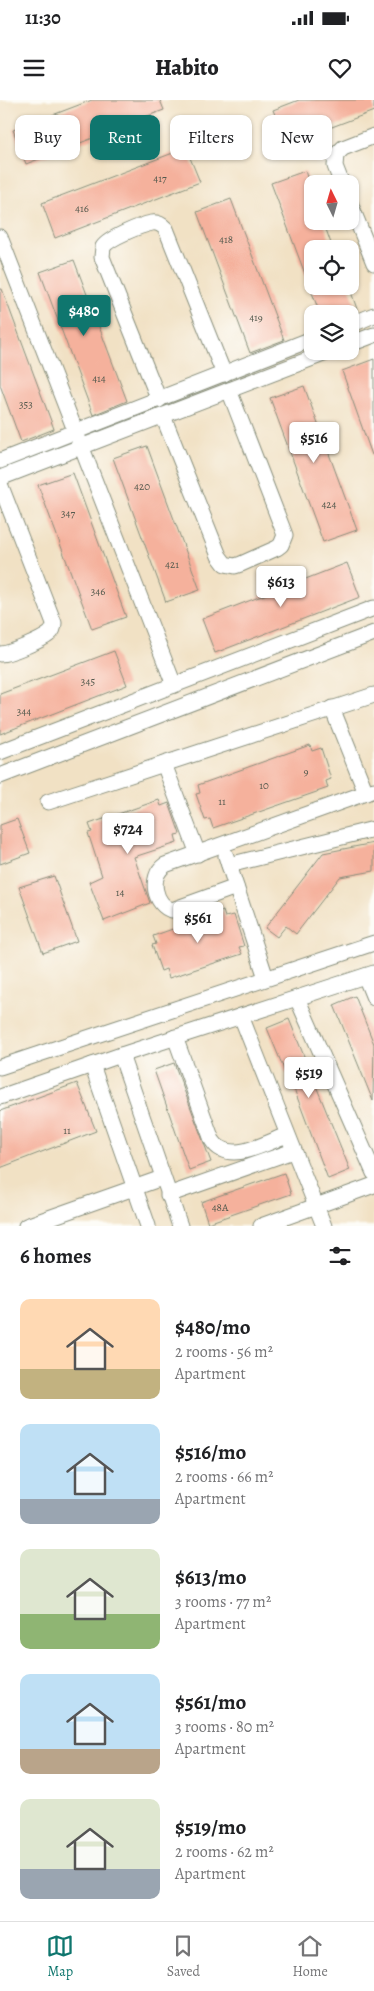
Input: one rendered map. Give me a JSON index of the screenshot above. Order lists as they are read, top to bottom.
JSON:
{
  "house_numbers": [
    "417",
    "416",
    "418",
    "419",
    "414",
    "353",
    "420",
    "424",
    "347",
    "421",
    "346",
    "345",
    "344",
    "9",
    "10",
    "11",
    "14",
    "11",
    "48A"
  ],
  "north": "top",
  "page": {
    "status": "11:30",
    "header": "Habito",
    "chip": [
      "Buy",
      "Rent",
      "Filters",
      "New"
    ],
    "price": [
      "$480",
      "$516",
      "$613",
      "$724",
      "$561",
      "$519"
    ],
    "heading": "6 homes",
    "list": [
      {
        "name": "$480/mo",
        "note": "2 rooms · 56 m² · Apartment"
      },
      {
        "name": "$516/mo",
        "note": "2 rooms · 66 m² · Apartment"
      },
      {
        "name": "$613/mo",
        "note": "3 rooms · 77 m² · Apartment"
      },
      {
        "name": "$561/mo",
        "note": "3 rooms · 80 m² · Apartment"
      },
      {
        "name": "$519/mo",
        "note": "2 rooms · 62 m² · Apartment"
      }
    ],
    "tabs": ["Map", "Saved", "Home"]
  }
}
